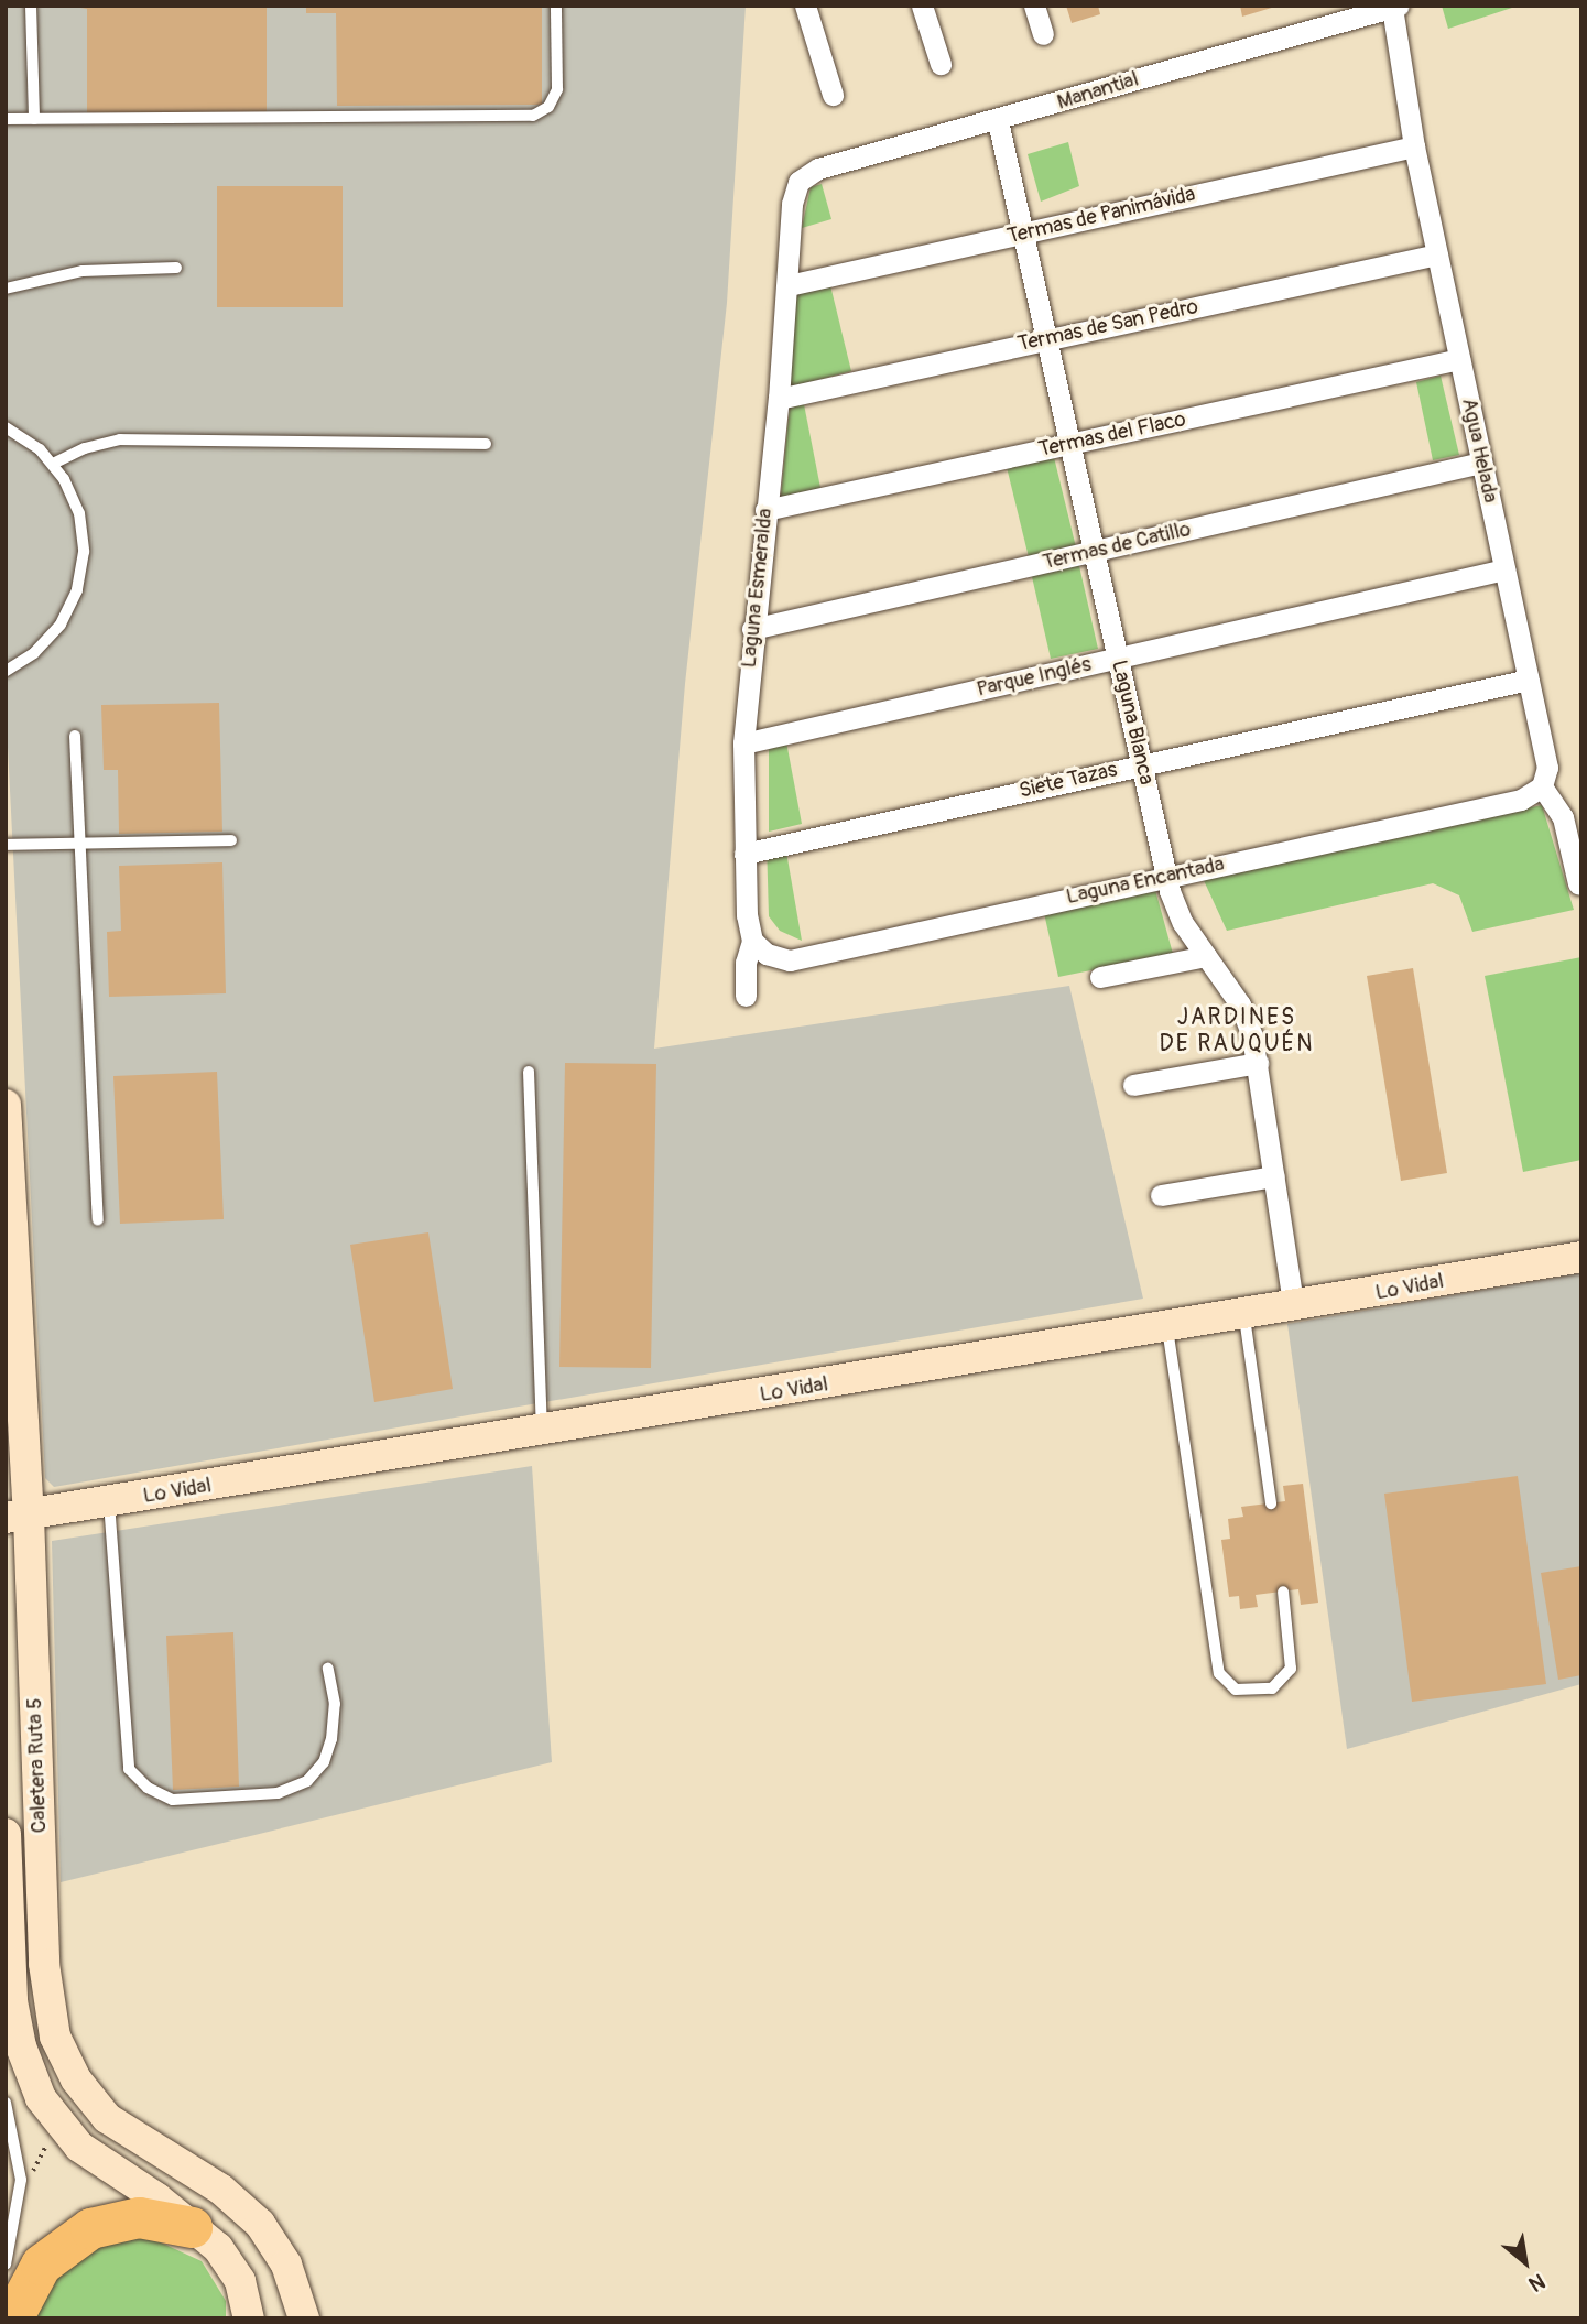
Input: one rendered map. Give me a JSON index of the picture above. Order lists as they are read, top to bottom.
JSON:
{
  "streets": {
    "main road": ["Lo Vidal", "Caletera Ruta 5"],
    "street": [
      "Manantial",
      "Termas de Panimávida",
      "Termas de San Pedro",
      "Termas del Flaco",
      "Agua Helada",
      "Termas de Catillo",
      "Laguna Esmeralda",
      "Parque Inglés",
      "Laguna Blanca",
      "Siete Tazas",
      "Laguna Encantada"
    ]
  },
  "crossings": [
    ["Manantial", "Agua Helada"],
    ["Manantial", "Laguna Esmeralda"],
    ["Manantial", "Laguna Blanca"],
    ["Termas de Panimávida", "Agua Helada"],
    ["Termas de Panimávida", "Laguna Esmeralda"],
    ["Termas de Panimávida", "Laguna Blanca"],
    ["Termas de San Pedro", "Agua Helada"],
    ["Termas de San Pedro", "Laguna Esmeralda"],
    ["Termas de San Pedro", "Laguna Blanca"],
    ["Termas del Flaco", "Agua Helada"],
    ["Termas del Flaco", "Laguna Esmeralda"],
    ["Termas del Flaco", "Laguna Blanca"],
    ["Agua Helada", "Termas de Catillo"],
    ["Agua Helada", "Parque Inglés"],
    ["Agua Helada", "Siete Tazas"],
    ["Agua Helada", "Laguna Encantada"],
    ["Termas de Catillo", "Laguna Esmeralda"],
    ["Termas de Catillo", "Laguna Blanca"],
    ["Laguna Esmeralda", "Parque Inglés"],
    ["Laguna Esmeralda", "Siete Tazas"],
    ["Laguna Esmeralda", "Laguna Encantada"],
    ["Parque Inglés", "Laguna Blanca"],
    ["Laguna Blanca", "Siete Tazas"],
    ["Laguna Blanca", "Laguna Encantada"],
    ["Laguna Blanca", "Lo Vidal"],
    ["Lo Vidal", "Caletera Ruta 5"]
  ],
  "districts": ["JARDINES DE RAUQUÉN"],
  "north": "bottom right"
}
